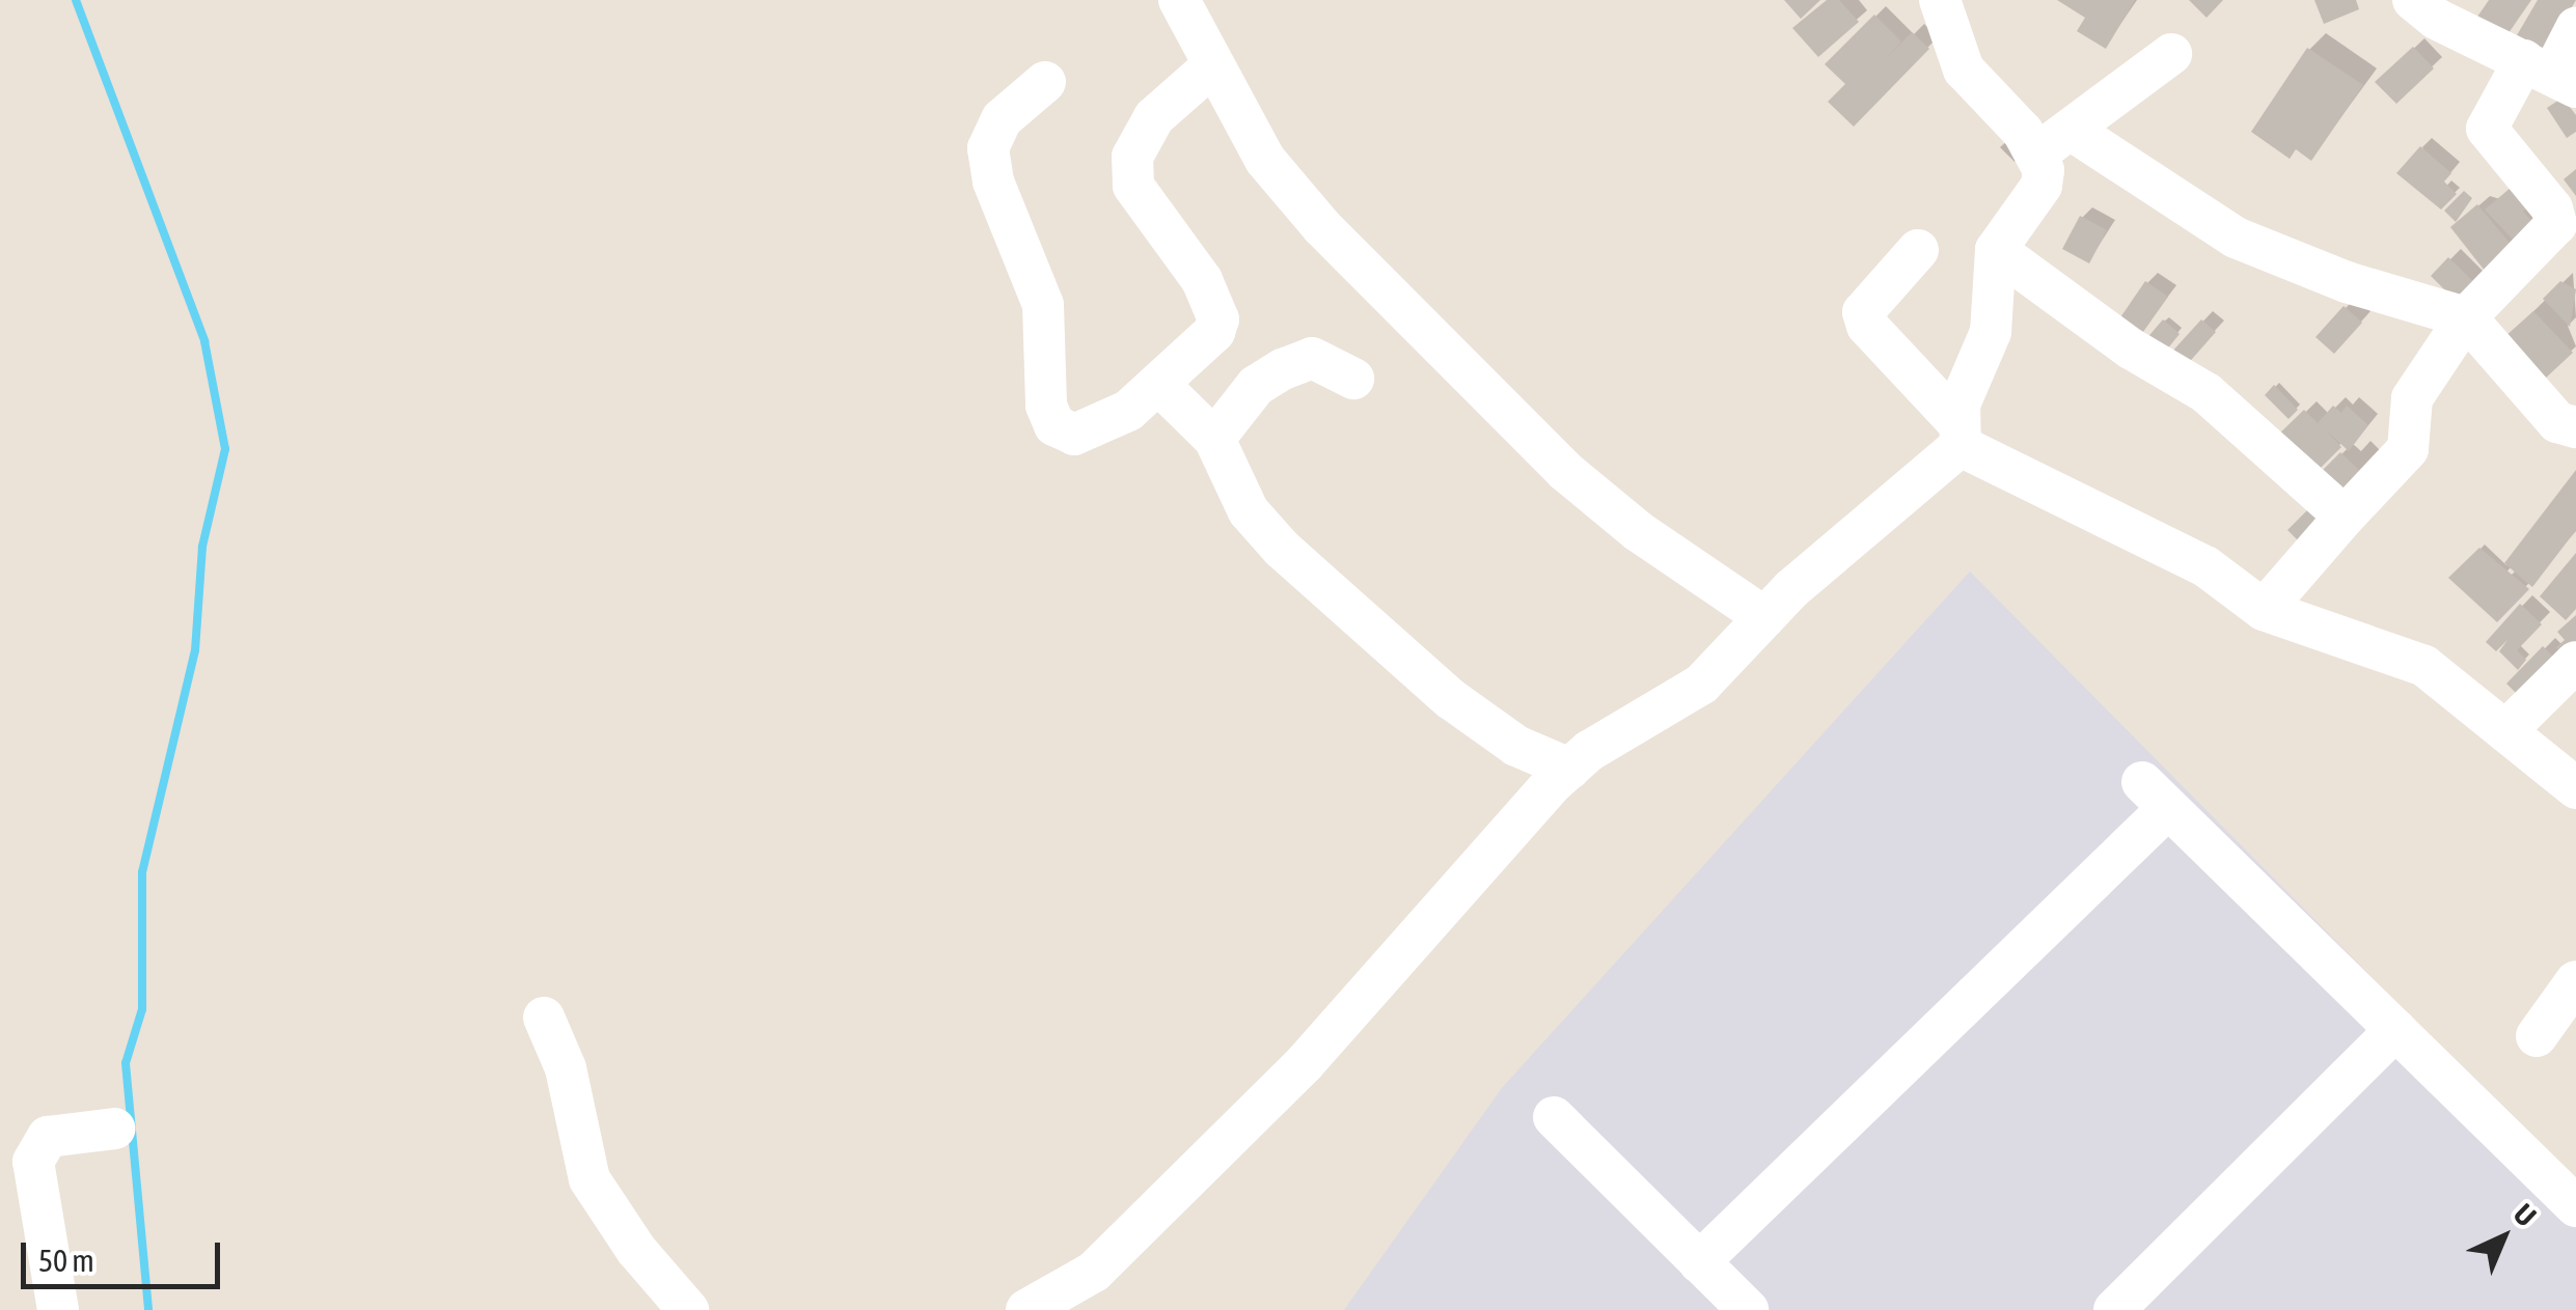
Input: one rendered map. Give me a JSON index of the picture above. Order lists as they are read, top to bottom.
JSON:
{
  "scale_bar": "50 m",
  "north": "top right"
}
